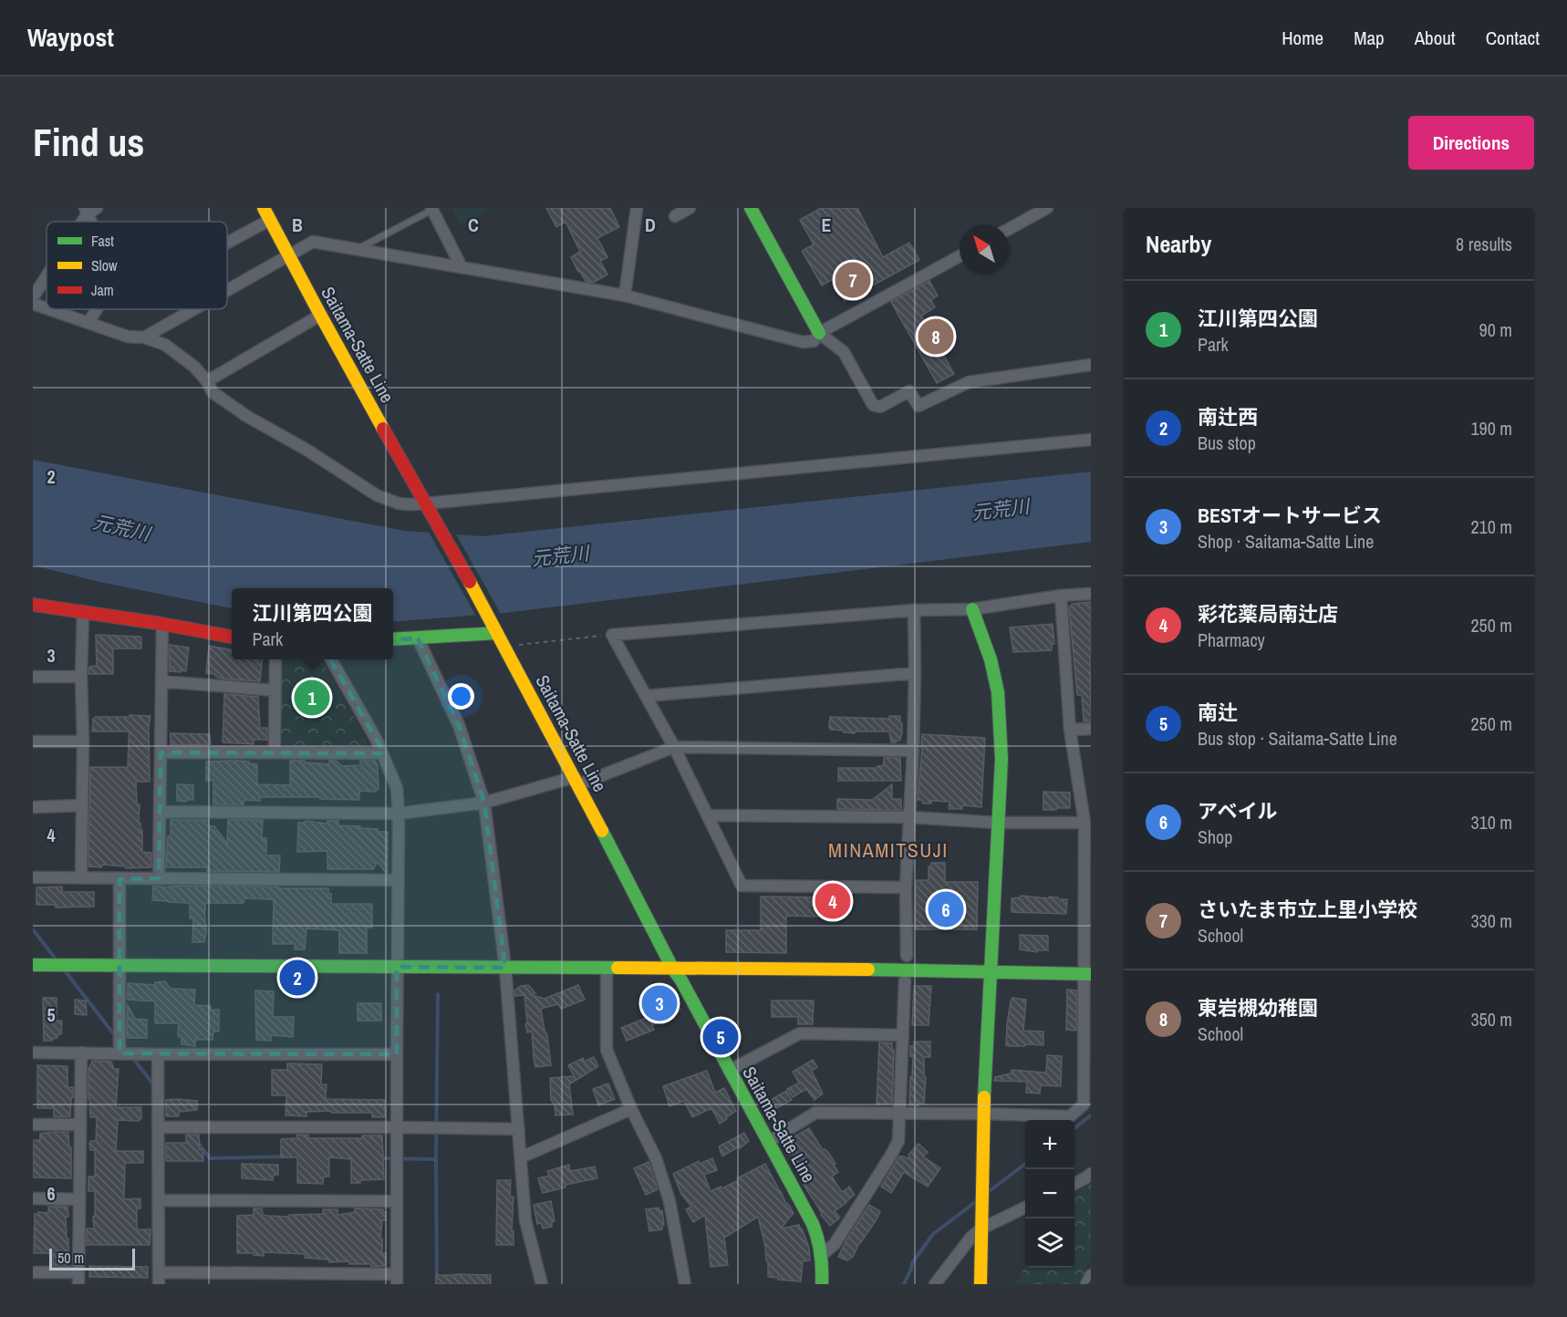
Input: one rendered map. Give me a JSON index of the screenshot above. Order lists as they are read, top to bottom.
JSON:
{
  "streets": {
    "street": ["Saitama-Satte Line"]
  },
  "districts": ["MINAMITSUJI"],
  "water": ["元荒川"],
  "legend": ["Fast", "Slow", "Jam"],
  "scale_bar": "50 m",
  "north": "top left",
  "page": {
    "header": "Waypost",
    "nav": [
      "Home",
      "Map",
      "About",
      "Contact"
    ],
    "buttons": "Directions",
    "title": "Find us",
    "heading": ["Nearby", "8 results"],
    "pins": [
      "7",
      "8",
      "1",
      "4",
      "6",
      "2",
      "3",
      "5"
    ],
    "list": [
      {
        "mark": "1",
        "name": "江川第四公園",
        "note": "Park",
        "value": "90 m"
      },
      {
        "mark": "2",
        "name": "南辻西",
        "note": "Bus stop",
        "value": "190 m"
      },
      {
        "mark": "3",
        "name": "BESTオートサービス",
        "note": "Shop · Saitama-Satte Line",
        "value": "210 m"
      },
      {
        "mark": "4",
        "name": "彩花薬局南辻店",
        "note": "Pharmacy",
        "value": "250 m"
      },
      {
        "mark": "5",
        "name": "南辻",
        "note": "Bus stop · Saitama-Satte Line",
        "value": "250 m"
      },
      {
        "mark": "6",
        "name": "アベイル",
        "note": "Shop",
        "value": "310 m"
      },
      {
        "mark": "7",
        "name": "さいたま市立上里小学校",
        "note": "School",
        "value": "330 m"
      },
      {
        "mark": "8",
        "name": "東岩槻幼稚園",
        "note": "School",
        "value": "350 m"
      }
    ],
    "popup": ["江川第四公園", "Park"],
    "map_buttons": ["+", "−"],
    "scale": "50 m"
  },
  "grid": {
    "columns": [
      "B",
      "C",
      "D",
      "E"
    ],
    "rows": [
      "2",
      "3",
      "4",
      "5",
      "6"
    ]
  }
}
